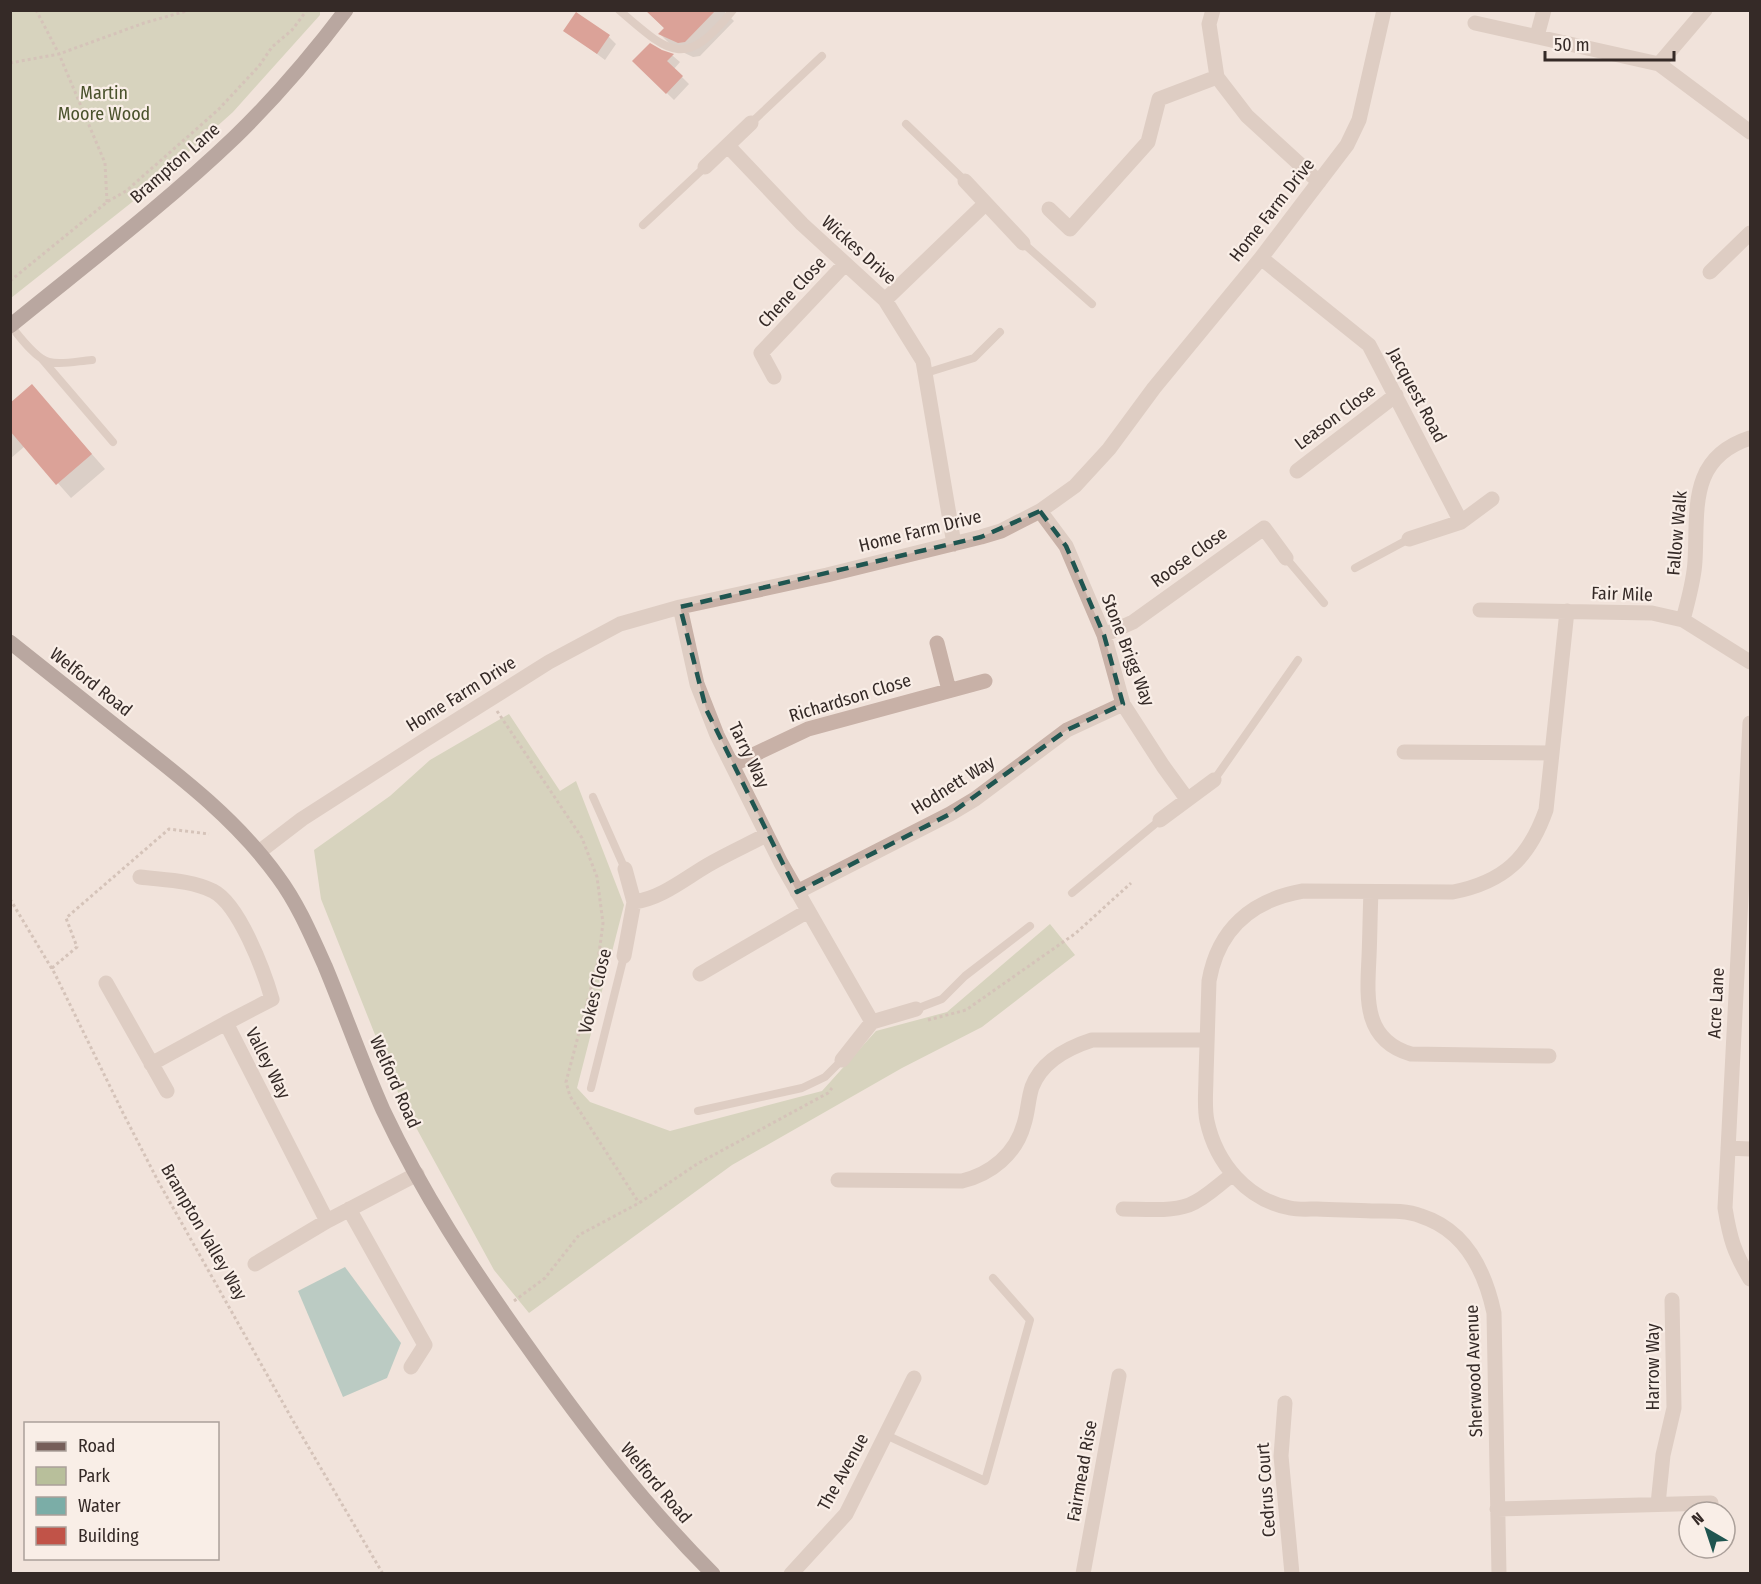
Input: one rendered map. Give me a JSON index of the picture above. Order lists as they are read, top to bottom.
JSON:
{
  "streets": {
    "main road": ["Brampton Lane", "Welford Road"],
    "street": [
      "Home Farm Drive",
      "Wickes Drive",
      "Chene Close",
      "Jacquest Road",
      "Leason Close",
      "Fallow Walk",
      "Roose Close",
      "Fair Mile",
      "Stone Brigg Way",
      "Richardson Close",
      "Tarry Way",
      "Hodnett Way",
      "Vokes Close",
      "Acre Lane",
      "Valley Way",
      "Harrow Way",
      "Sherwood Avenue",
      "Fairmead Rise",
      "The Avenue",
      "Cedrus Court"
    ],
    "path": ["Brampton Valley Way"]
  },
  "crossings": [
    ["Home Farm Drive", "Wickes Drive"],
    ["Home Farm Drive", "Jacquest Road"],
    ["Home Farm Drive", "Stone Brigg Way"],
    ["Home Farm Drive", "Welford Road"],
    ["Home Farm Drive", "Tarry Way"],
    ["Wickes Drive", "Chene Close"],
    ["Jacquest Road", "Leason Close"],
    ["Fallow Walk", "Fair Mile"],
    ["Roose Close", "Stone Brigg Way"],
    ["Fair Mile", "Sherwood Avenue"],
    ["Stone Brigg Way", "Hodnett Way"],
    ["Richardson Close", "Tarry Way"],
    ["Tarry Way", "Hodnett Way"]
  ],
  "parks": ["Martin Moore Wood"],
  "legend": [
    "Road",
    "Park",
    "Water",
    "Building"
  ],
  "scale_bar": "50 m",
  "north": "top left"
}
